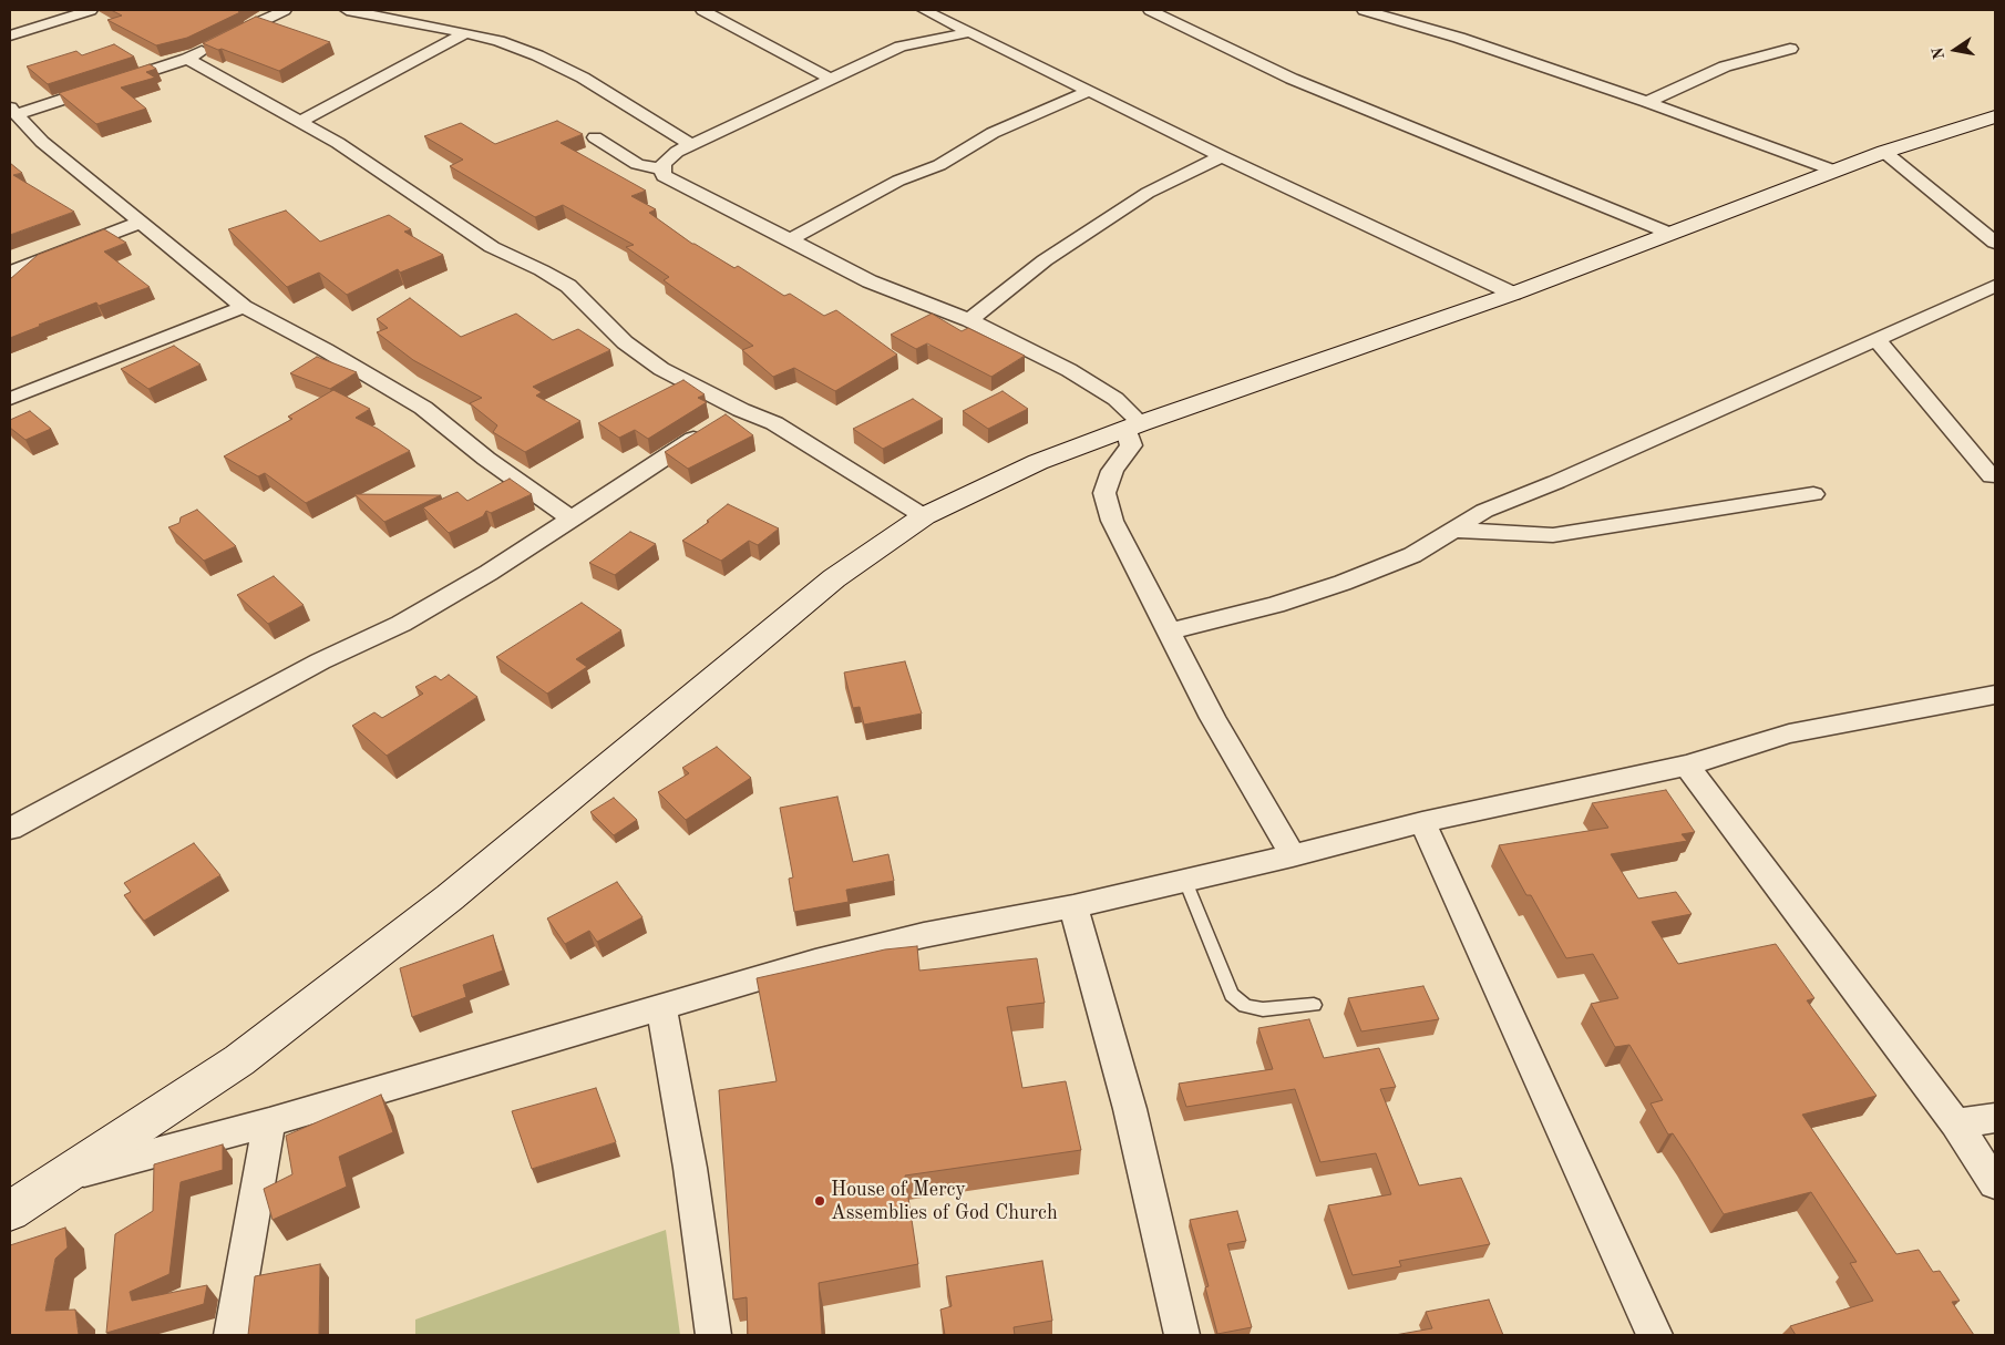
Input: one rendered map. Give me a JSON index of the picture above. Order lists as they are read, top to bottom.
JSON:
{
  "places": ["House of Mercy Assemblies of God Church"],
  "north": "left"
}
